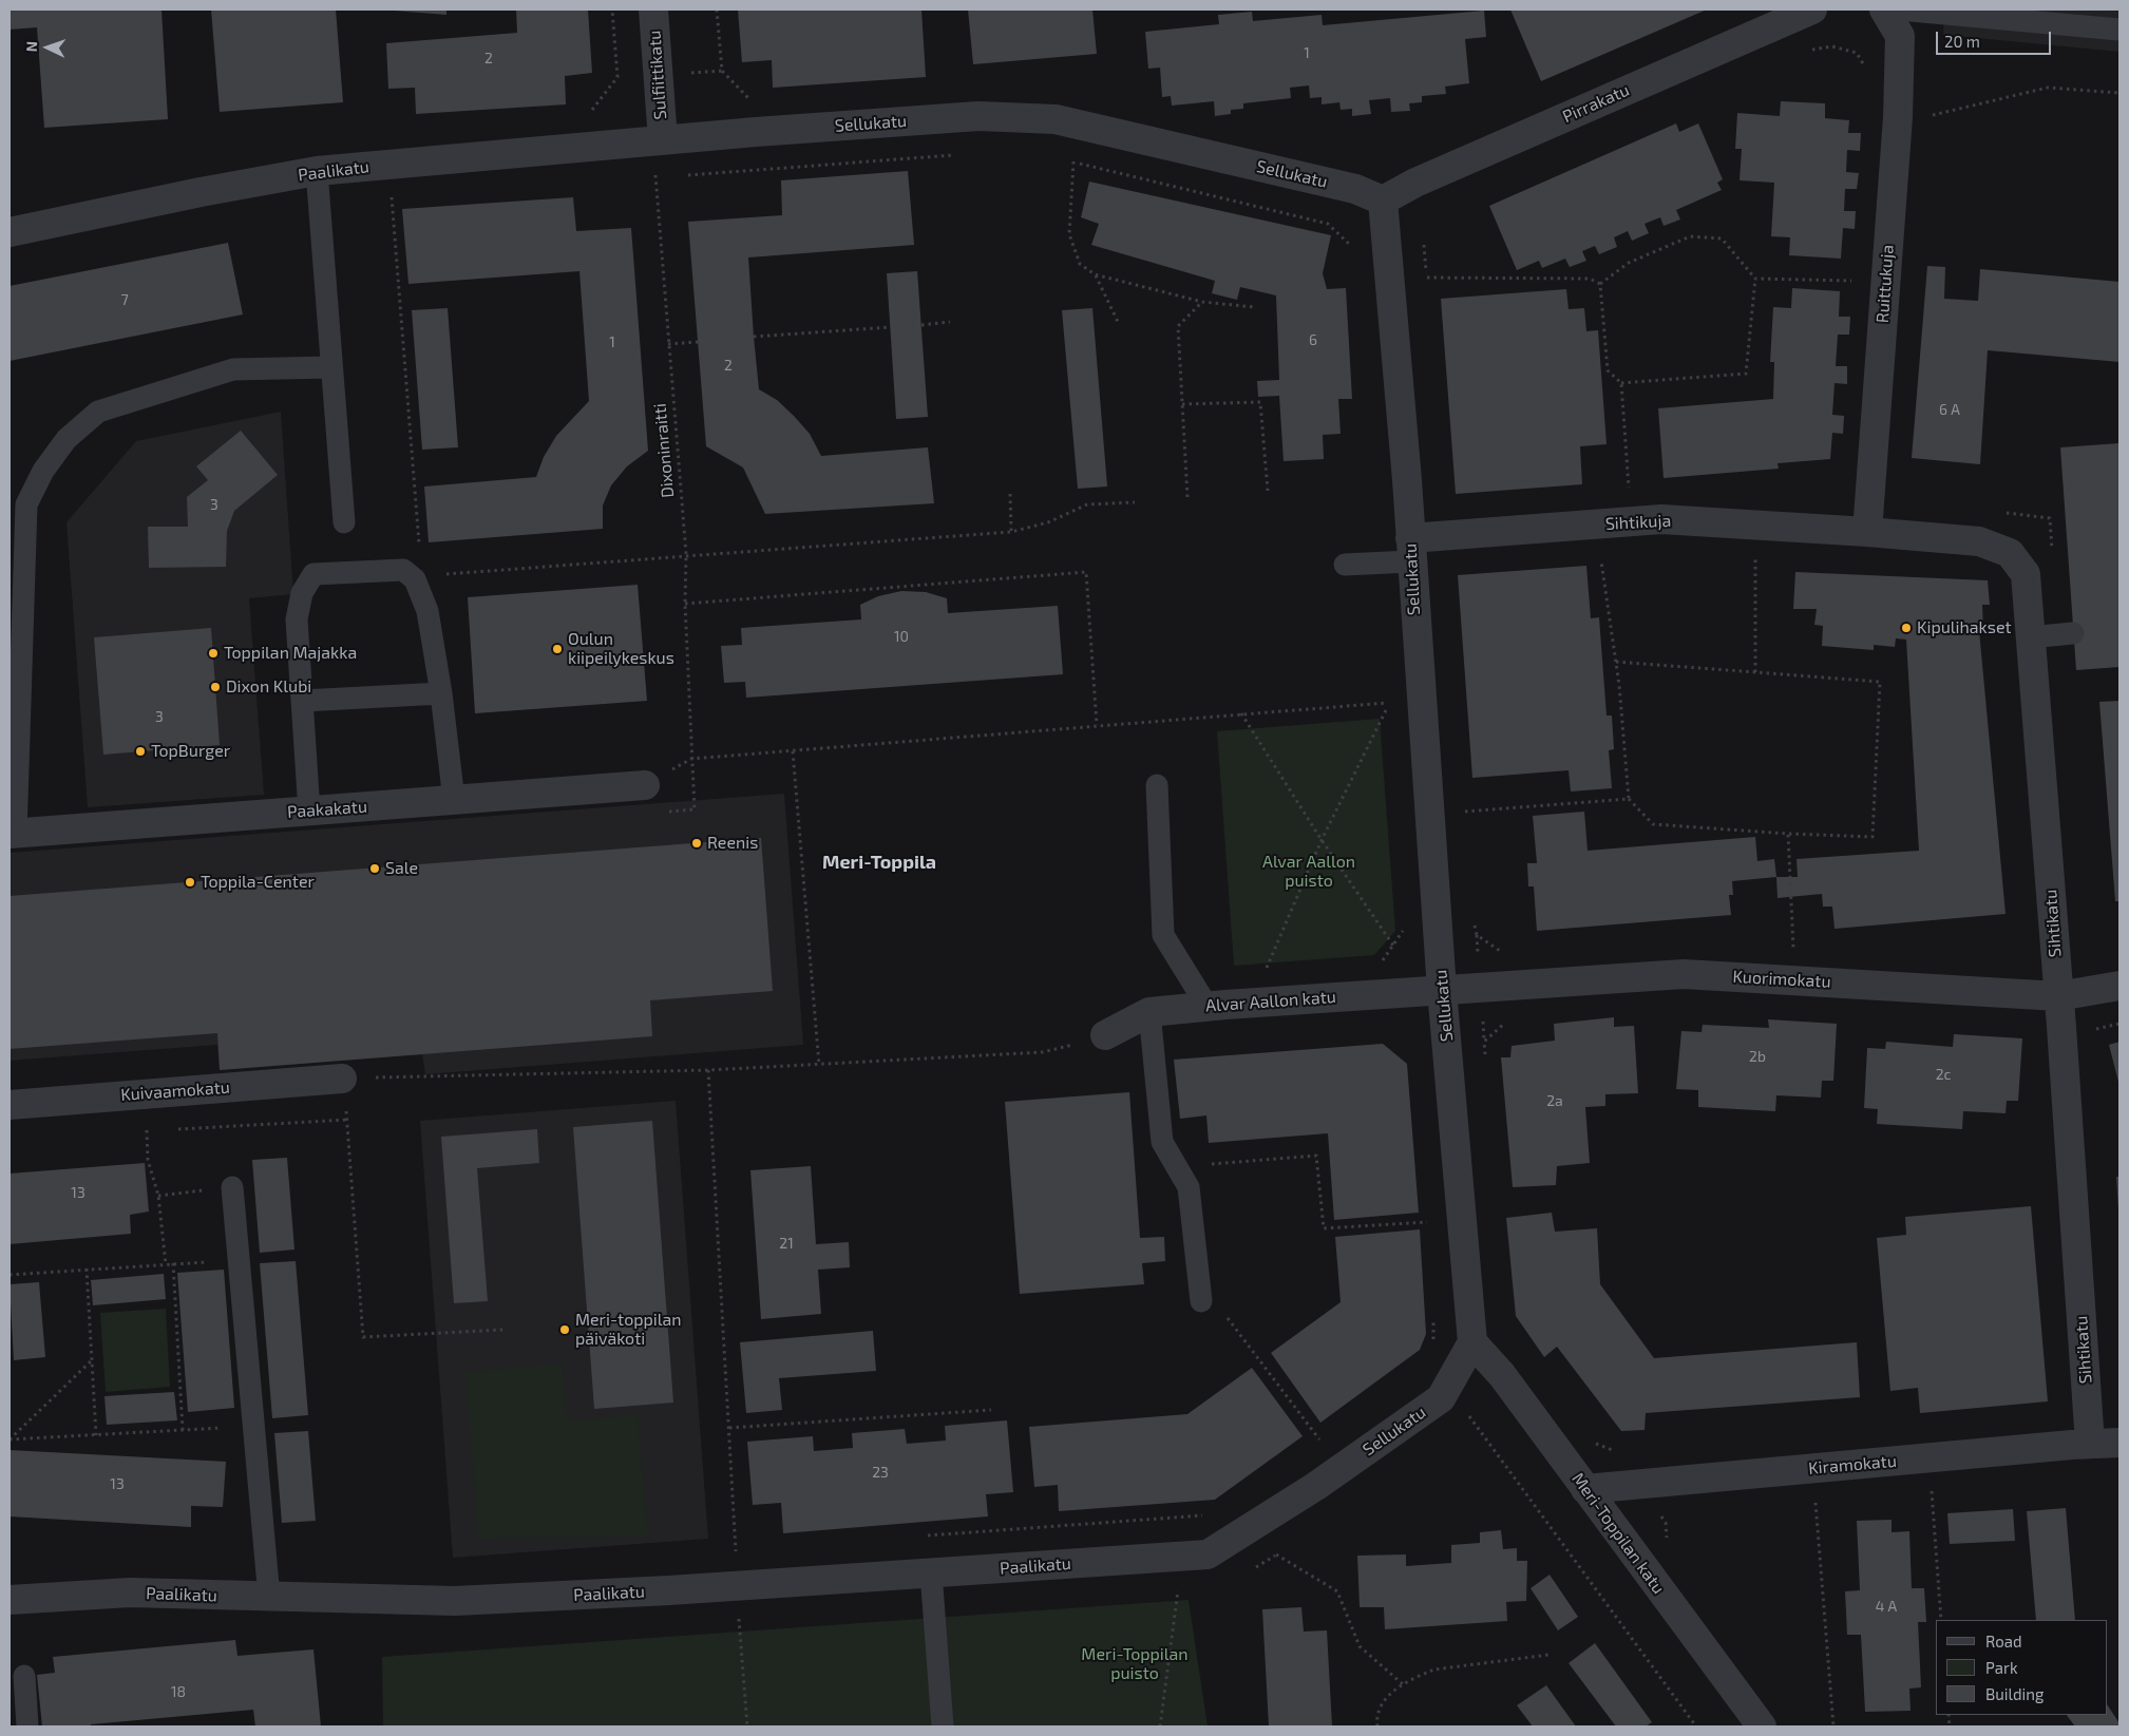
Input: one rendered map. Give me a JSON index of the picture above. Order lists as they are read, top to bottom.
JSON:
{
  "streets": {
    "street": [
      "Sulfiittikatu",
      "Pirrakatu",
      "Sellukatu",
      "Paalikatu",
      "Ruittukuja",
      "Sihtikuja",
      "Paakakatu",
      "Sihtikatu",
      "Kuorimokatu",
      "Alvar Aallon katu",
      "Kuivaamokatu",
      "Kiramokatu",
      "Meri-Toppilan katu"
    ],
    "path": ["Dixoninraitti"]
  },
  "crossings": [
    ["Sulfiittikatu", "Sellukatu"],
    ["Sulfiittikatu", "Paalikatu"],
    ["Sulfiittikatu", "Dixoninraitti"],
    ["Pirrakatu", "Sellukatu"],
    ["Sellukatu", "Paalikatu"],
    ["Sellukatu", "Dixoninraitti"],
    ["Sellukatu", "Sihtikuja"],
    ["Sellukatu", "Kuorimokatu"],
    ["Sellukatu", "Alvar Aallon katu"],
    ["Sellukatu", "Meri-Toppilan katu"],
    ["Paalikatu", "Dixoninraitti"],
    ["Ruittukuja", "Sihtikuja"],
    ["Ruittukuja", "Sihtikatu"],
    ["Sihtikuja", "Sihtikatu"],
    ["Sihtikatu", "Kuorimokatu"],
    ["Sihtikatu", "Kiramokatu"],
    ["Kuorimokatu", "Alvar Aallon katu"],
    ["Kiramokatu", "Meri-Toppilan katu"]
  ],
  "districts": ["Meri-Toppila"],
  "parks": ["Alvar Aallon puisto", "Meri-Toppilan puisto"],
  "places": [
    "Kipulihakset",
    "Oulun kiipeilykeskus",
    "Toppilan Majakka",
    "Dixon Klubi",
    "TopBurger",
    "Reenis",
    "Sale",
    "Toppila-Center",
    "Meri-toppilan päiväkoti"
  ],
  "house_numbers": [
    "1",
    "2",
    "7",
    "6",
    "1",
    "2",
    "6 A",
    "3",
    "10",
    "3",
    "2b",
    "2c",
    "2a",
    "13",
    "21",
    "23",
    "13",
    "4 A",
    "18"
  ],
  "legend": ["Road", "Park", "Building"],
  "scale_bar": "20 m",
  "north": "left"
}
